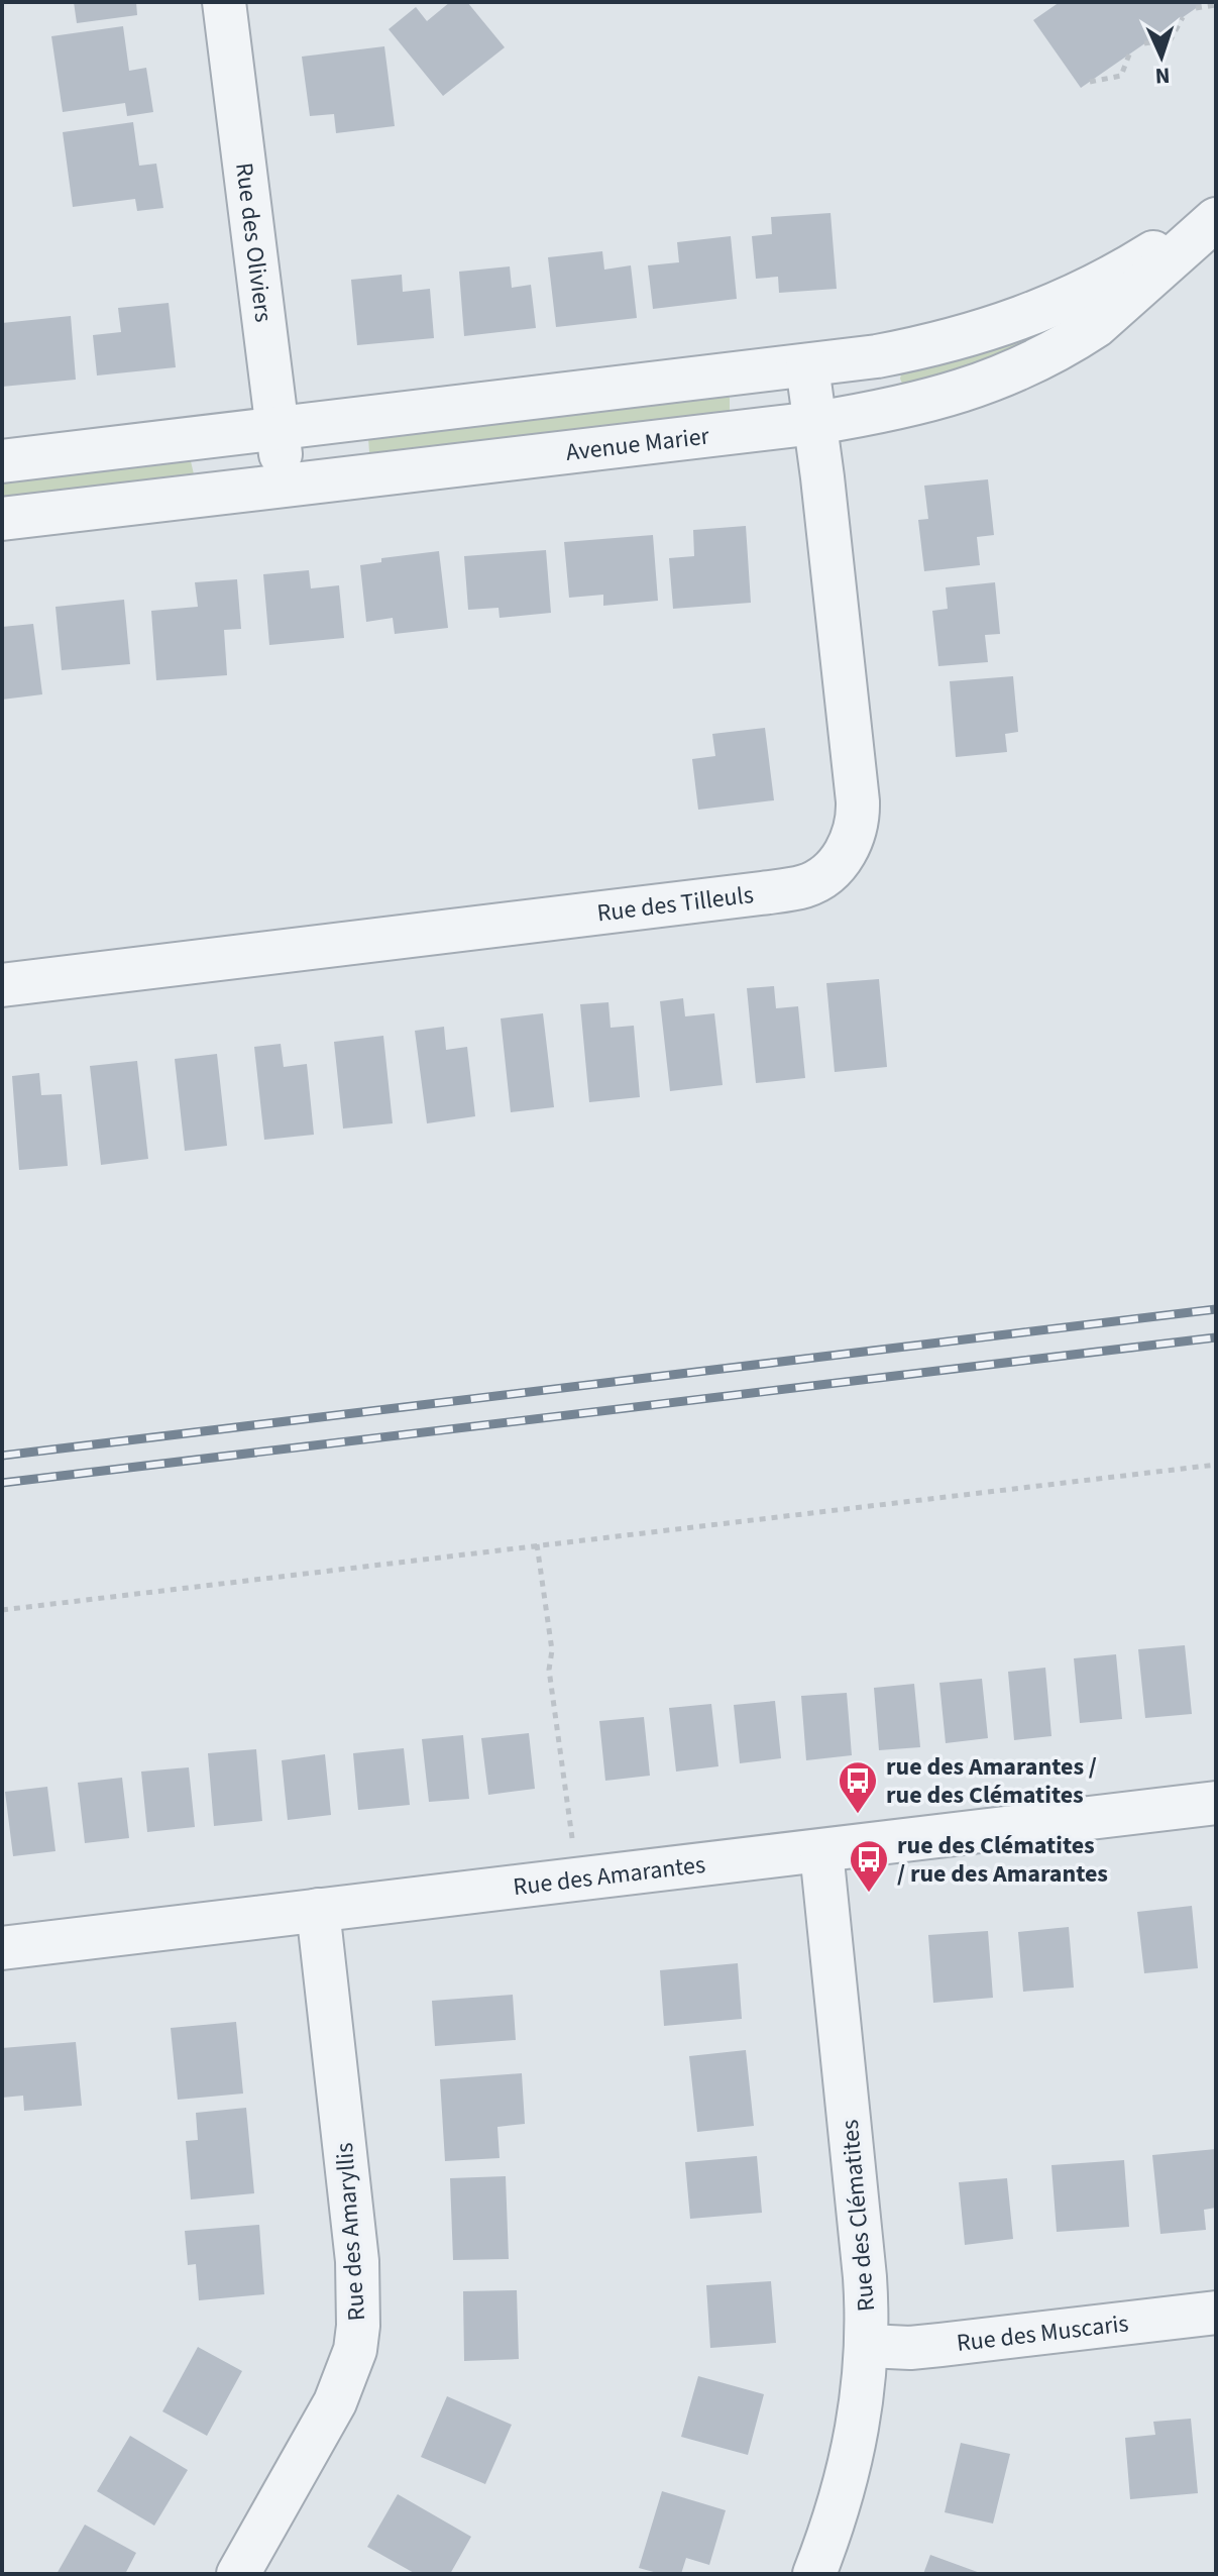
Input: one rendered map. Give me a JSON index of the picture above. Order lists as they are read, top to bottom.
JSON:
{
  "streets": {
    "street": [
      "Rue des Oliviers",
      "Avenue Marier",
      "Rue des Tilleuls",
      "Rue des Amarantes",
      "Rue des Clématites",
      "Rue des Amaryllis",
      "Rue des Muscaris"
    ]
  },
  "crossings": [
    ["Rue des Oliviers", "Avenue Marier"],
    ["Avenue Marier", "Rue des Tilleuls"],
    ["Rue des Amarantes", "Rue des Clématites"],
    ["Rue des Amarantes", "Rue des Amaryllis"],
    ["Rue des Clématites", "Rue des Muscaris"]
  ],
  "places": {
    "bus stop": ["rue des Amarantes / rue des Clématites", "rue des Clématites / rue des Amarantes"]
  },
  "north": "bottom"
}
